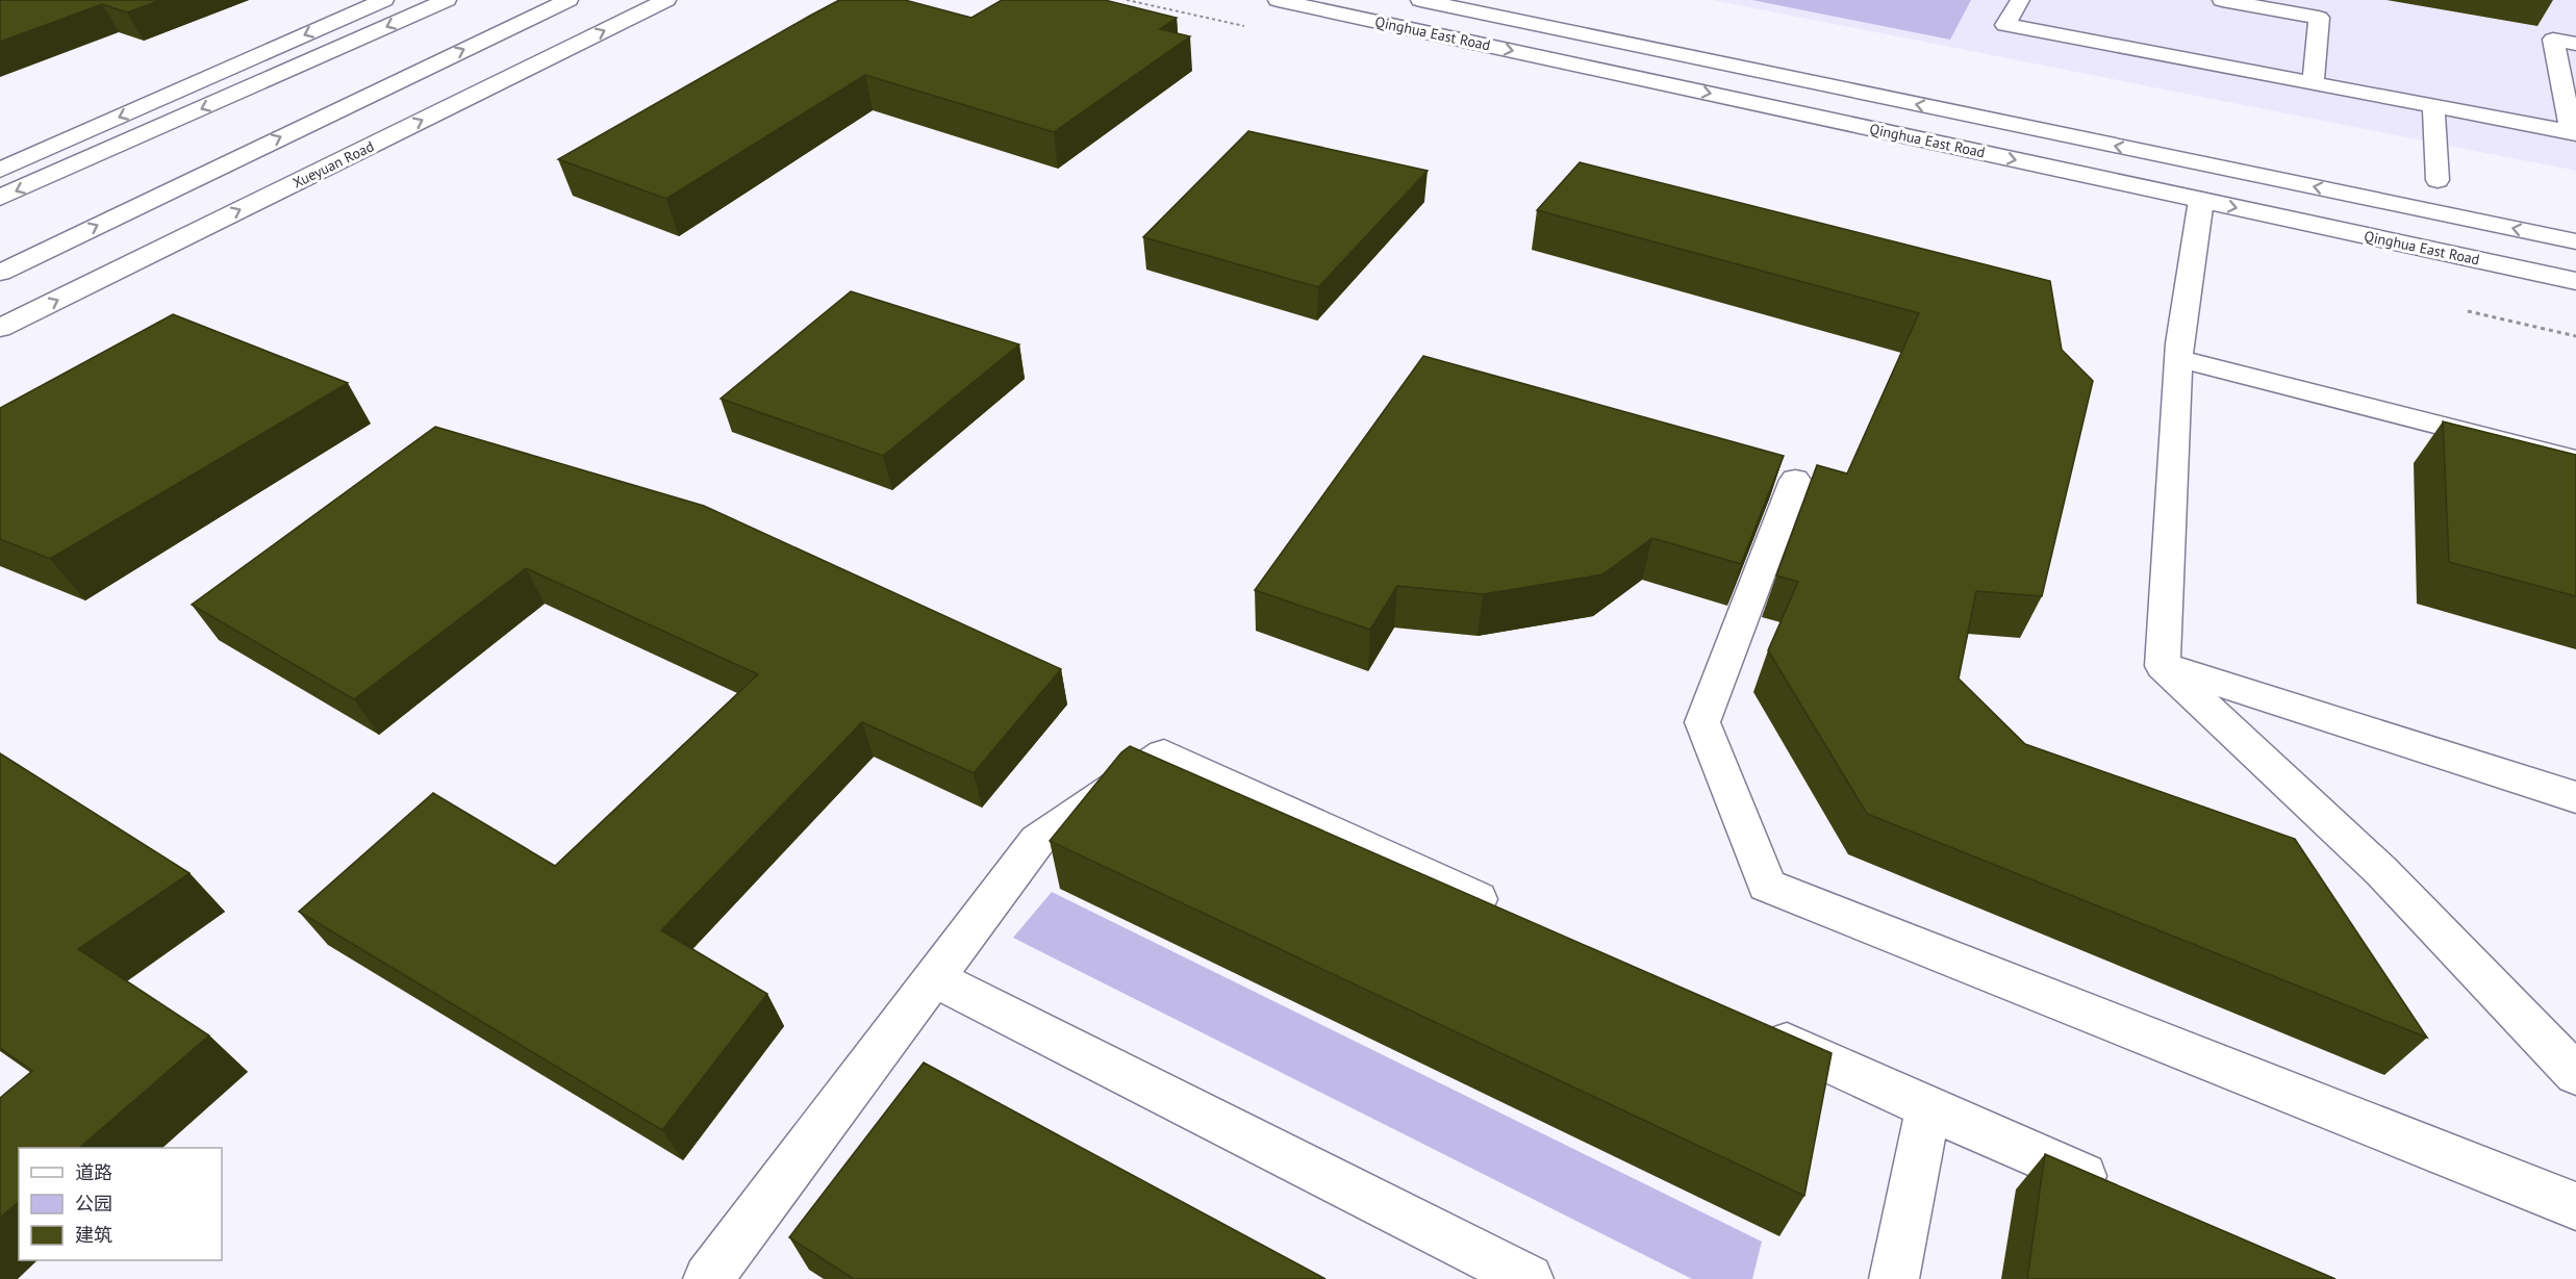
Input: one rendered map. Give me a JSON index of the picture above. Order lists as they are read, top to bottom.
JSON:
{
  "streets": {
    "main road": ["Qinghua East Road", "Xueyuan Road"]
  },
  "legend": ["道路", "公园", "建筑"]
}
